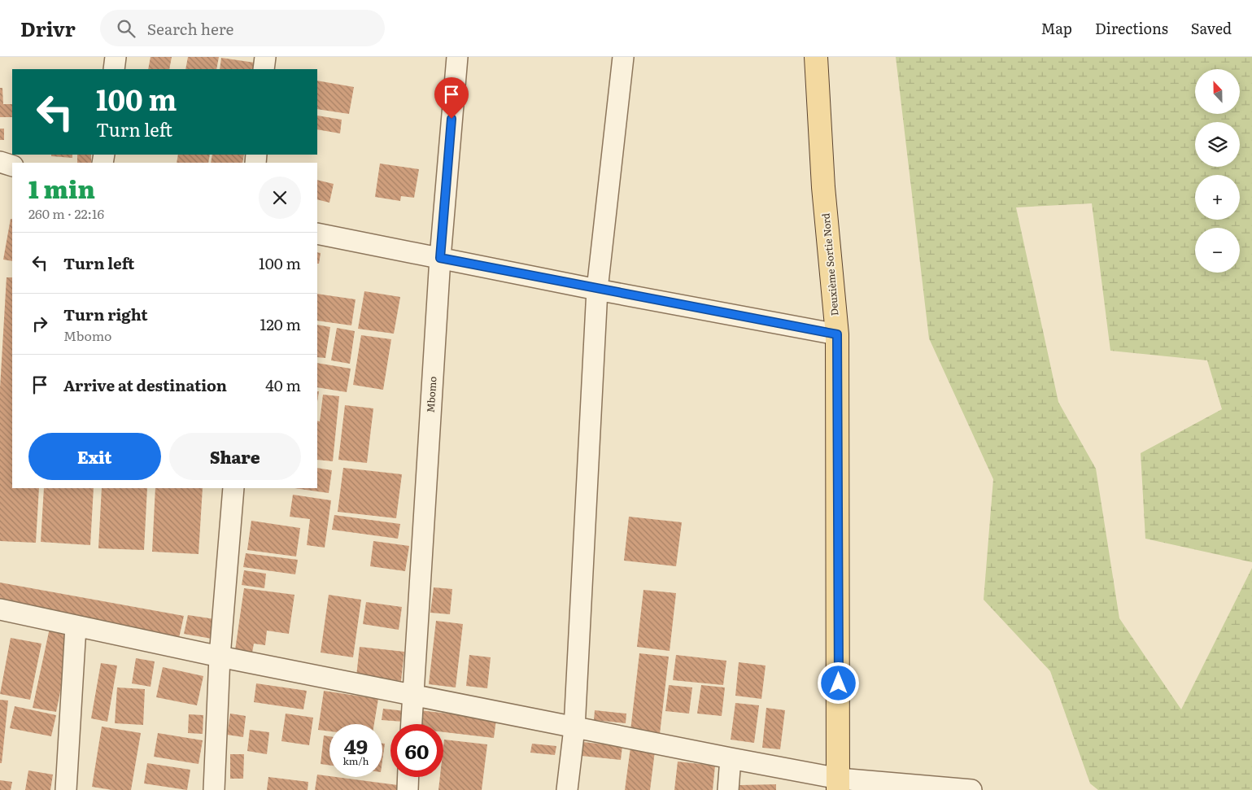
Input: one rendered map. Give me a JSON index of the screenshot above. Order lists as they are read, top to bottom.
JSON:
{
  "streets": {
    "main road": ["Deuxième Sortie Nord"],
    "street": ["Mbomo"]
  },
  "north": "top",
  "page": {
    "header": "Drivr",
    "search": "Search here",
    "nav": ["Map", "Directions", "Saved"],
    "map_buttons": ["+", "−"],
    "turn": ["100 m", "Turn left"],
    "heading": ["1 min", "260 m · 22:16"],
    "list": [
      {
        "name": "Turn left",
        "value": "100 m"
      },
      {
        "name": "Turn right",
        "note": "Mbomo",
        "value": "120 m"
      },
      {
        "name": "Arrive at destination",
        "value": "40 m"
      }
    ],
    "buttons": ["Exit", "Share"],
    "speed": "49 km/h",
    "limit": "60"
  }
}
